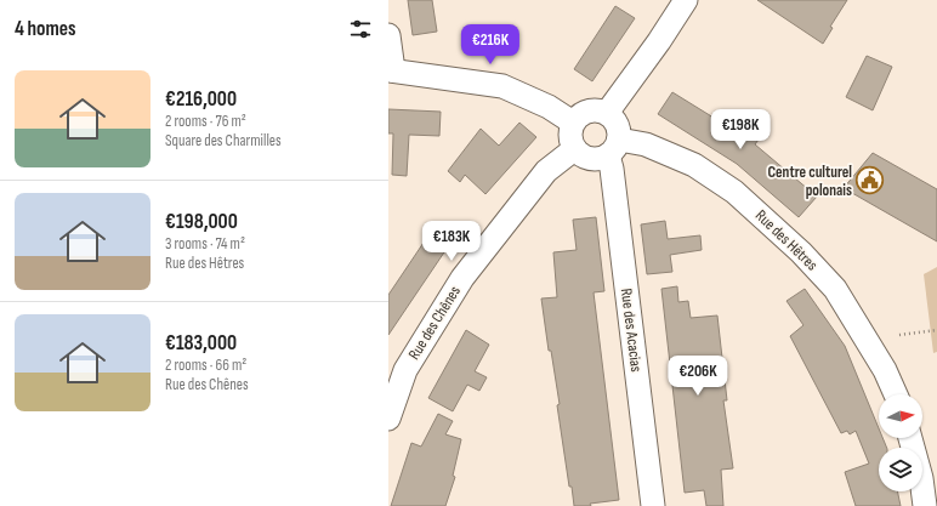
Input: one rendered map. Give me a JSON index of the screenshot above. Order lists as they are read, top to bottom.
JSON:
{
  "streets": {
    "street": ["Rue des Hêtres", "Rue des Chênes", "Rue des Acacias"]
  },
  "crossings": [
    ["Rue des Hêtres", "Rue des Chênes"],
    ["Rue des Hêtres", "Rue des Acacias"],
    ["Rue des Chênes", "Rue des Acacias"]
  ],
  "places": {
    "public building": ["Centre culturel polonais"]
  },
  "north": "right",
  "page": {
    "heading": "4 homes",
    "price": [
      "€216K",
      "€198K",
      "€183K",
      "€206K"
    ],
    "list": [
      {
        "name": "€216,000",
        "note": "2 rooms · 76 m² · Square des Charmilles"
      },
      {
        "name": "€198,000",
        "note": "3 rooms · 74 m² · Rue des Hêtres"
      },
      {
        "name": "€183,000",
        "note": "2 rooms · 66 m² · Rue des Chênes"
      }
    ]
  }
}
